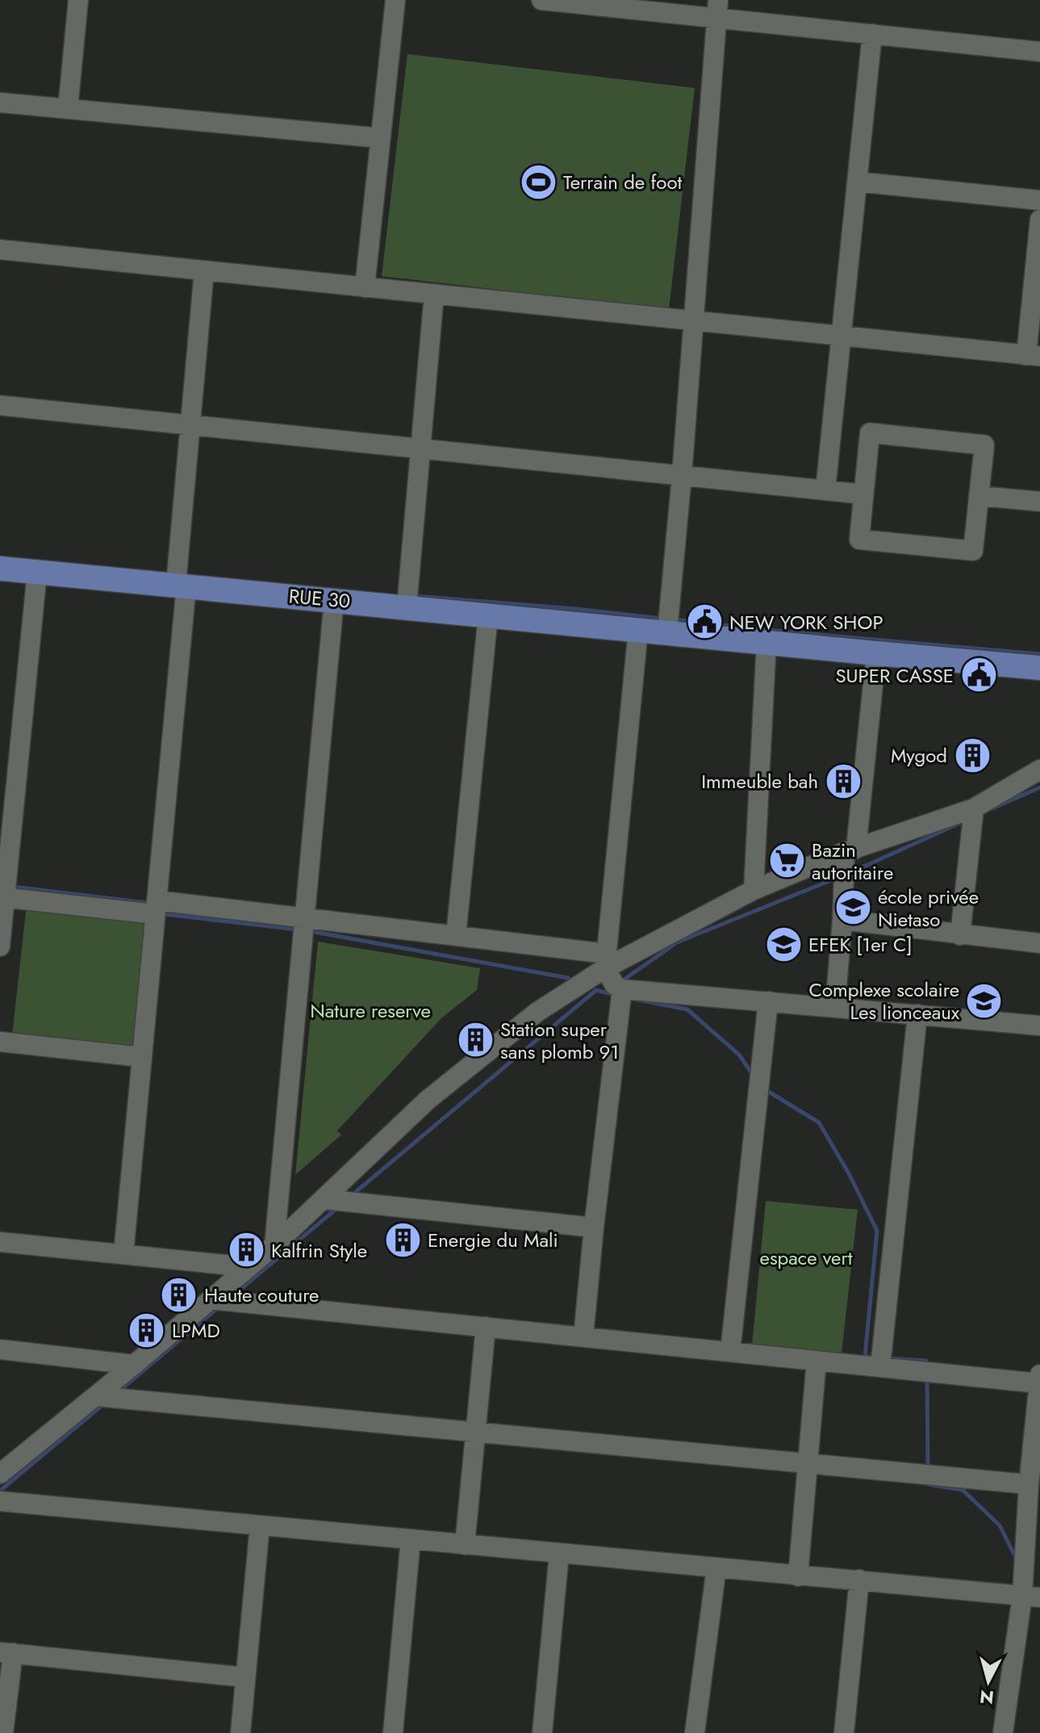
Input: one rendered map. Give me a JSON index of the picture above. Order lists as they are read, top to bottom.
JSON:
{
  "streets": {
    "main road": ["RUE 30"]
  },
  "parks": ["Nature reserve", "espace vert"],
  "places": {
    "sports": ["Terrain de foot"],
    "public building": ["NEW YORK SHOP", "SUPER CASSE"],
    "building": [
      "Mygod",
      "Immeuble bah",
      "Station super sans plomb 91",
      "Energie du Mali",
      "Kalfrin Style",
      "Haute couture",
      "LPMD"
    ],
    "supermarket": ["Bazin autoritaire"],
    "school or university": ["école privée Nietaso", "EFEK [1er C]", "Complexe scolaire Les lionceaux"]
  },
  "north": "bottom"
}
